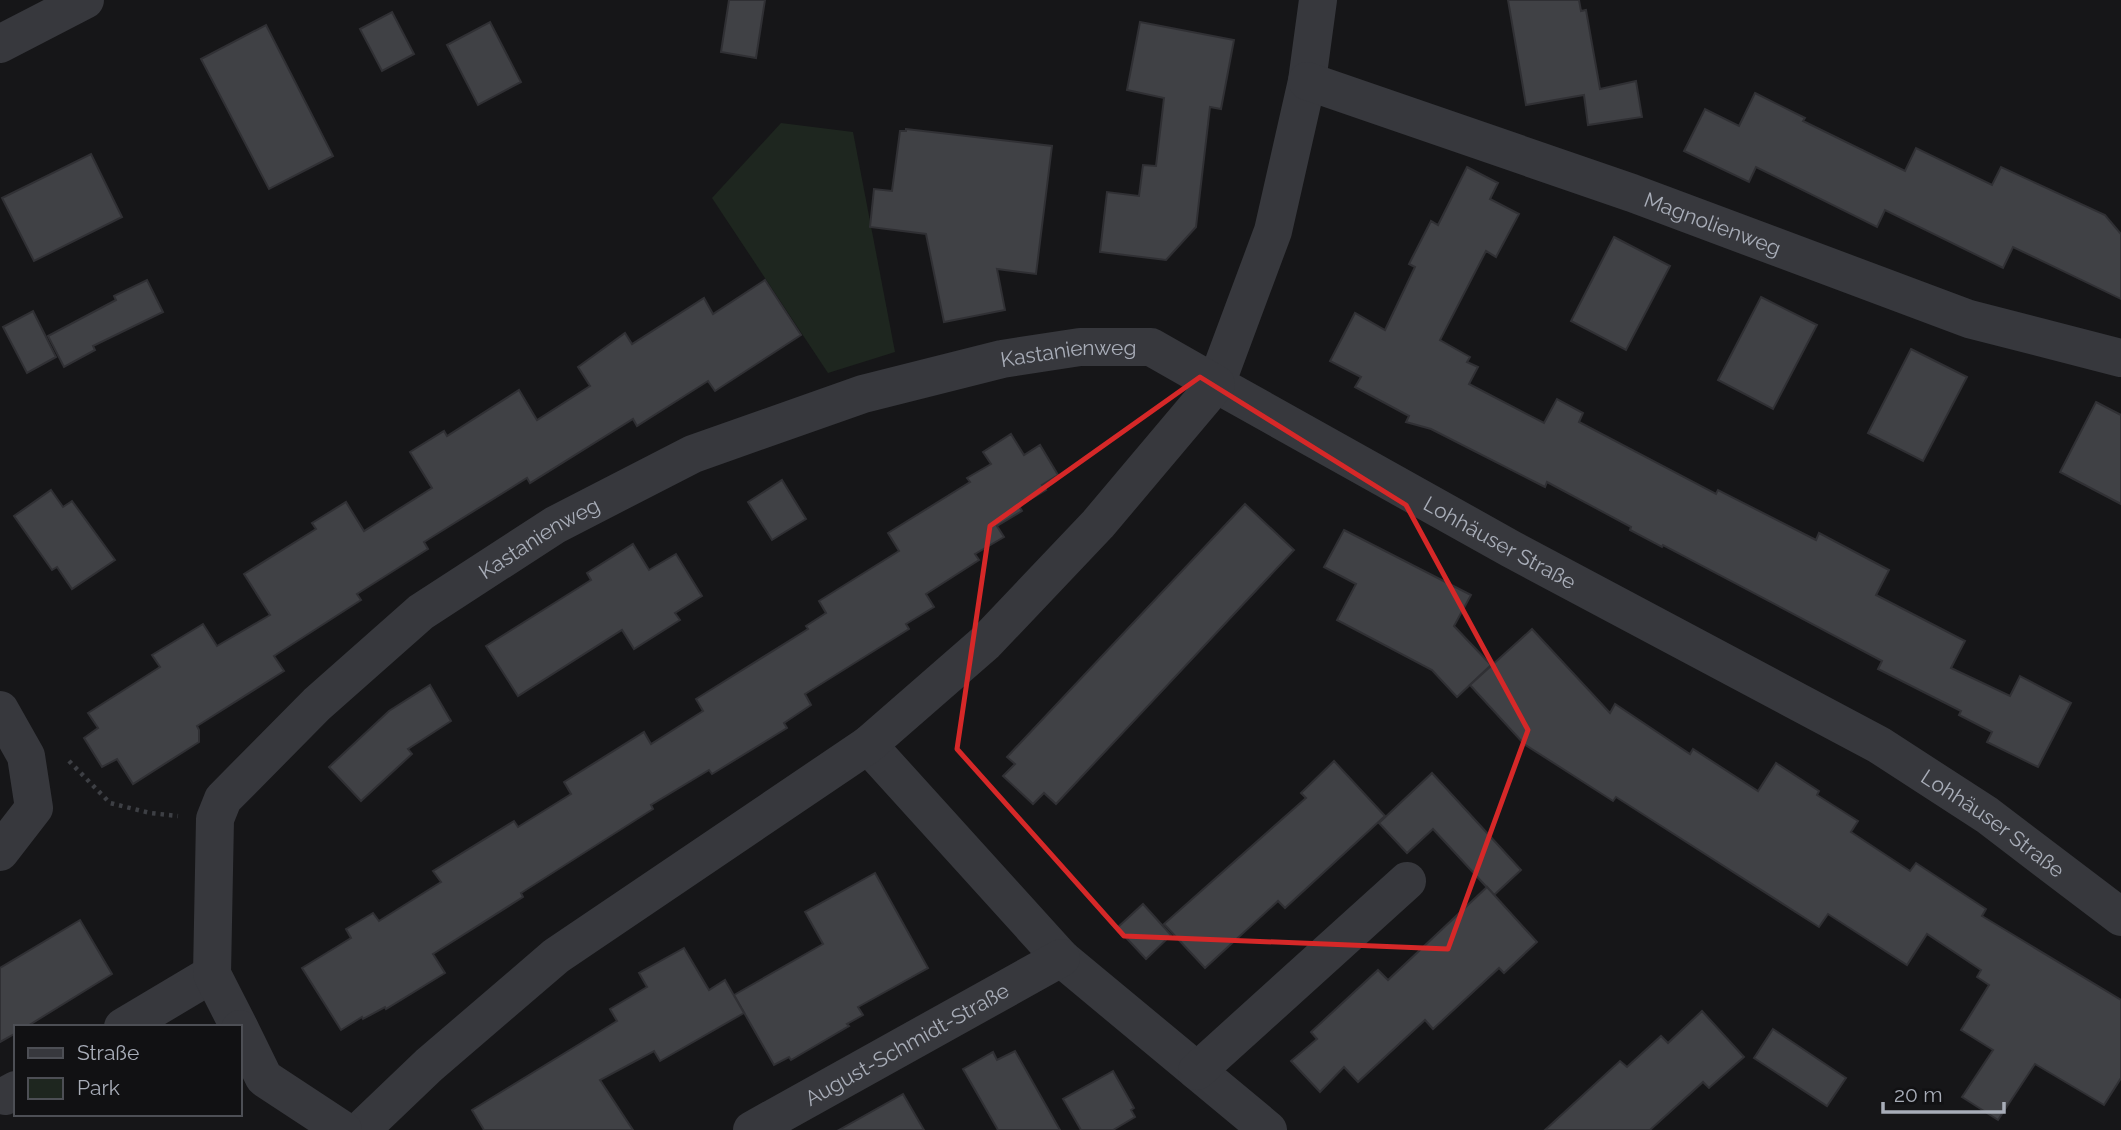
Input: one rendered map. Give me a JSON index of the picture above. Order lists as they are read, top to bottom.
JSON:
{
  "streets": {
    "street": [
      "Magnolienweg",
      "Kastanienweg",
      "Lohhäuser Straße",
      "August-Schmidt-Straße"
    ]
  },
  "crossings": [
    ["Kastanienweg", "Lohhäuser Straße"]
  ],
  "legend": ["Straße", "Park"],
  "scale_bar": "20 m"
}
